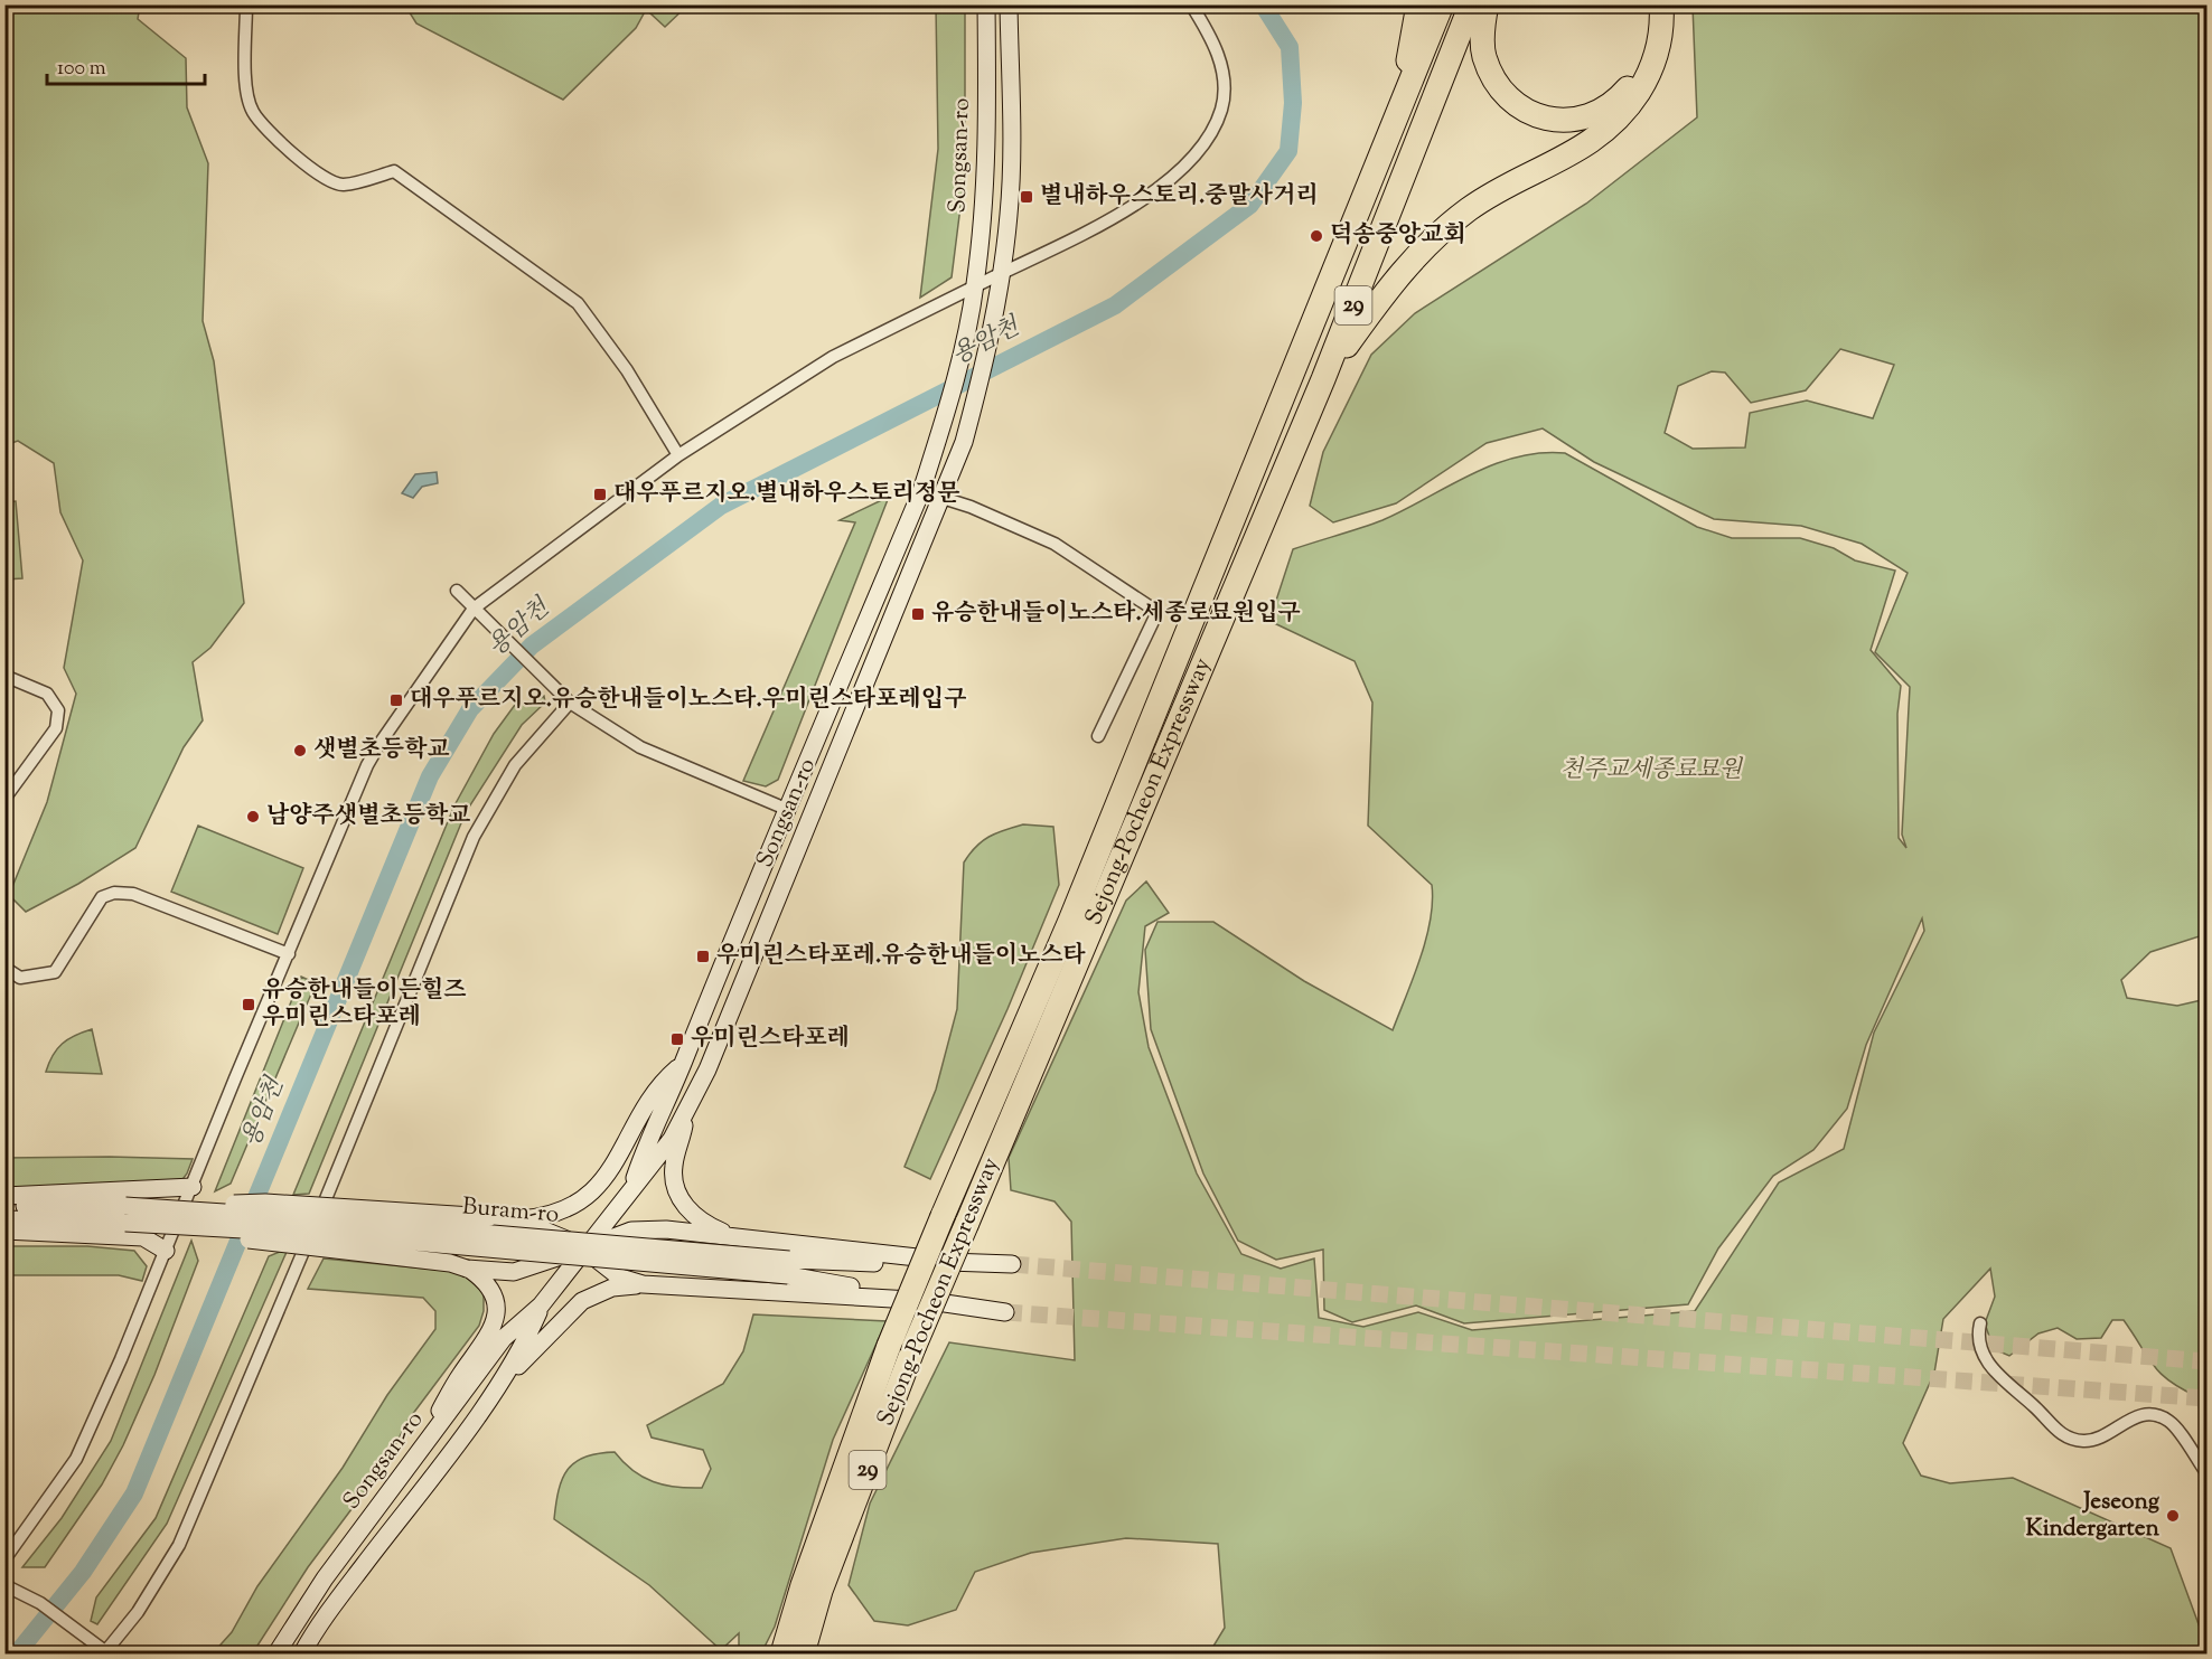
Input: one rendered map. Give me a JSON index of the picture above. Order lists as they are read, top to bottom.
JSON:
{
  "streets": {
    "highway": ["29", "Sejong-Pocheon Expressway"],
    "street": ["Songsan-ro", "Buram-ro"]
  },
  "water": ["용암천"],
  "parks": ["천주교세종료묘원"],
  "places": {
    "transit": [
      "별내하우스토리.중말사거리",
      "대우푸르지오.별내하우스토리정문",
      "유승한내들이노스타.세종로묘원입구",
      "대우푸르지오.유승한내들이노스타.우미린스타포레입구",
      "우미린스타포레.유승한내들이노스타",
      "유승한내들이든힐즈 우미린스타포레",
      "우미린스타포레"
    ],
    "other": [
      "덕송중앙교회",
      "샛별초등학교",
      "남양주샛별초등학교",
      "Jeseong Kindergarten"
    ]
  },
  "scale_bar": "100 m"
}
